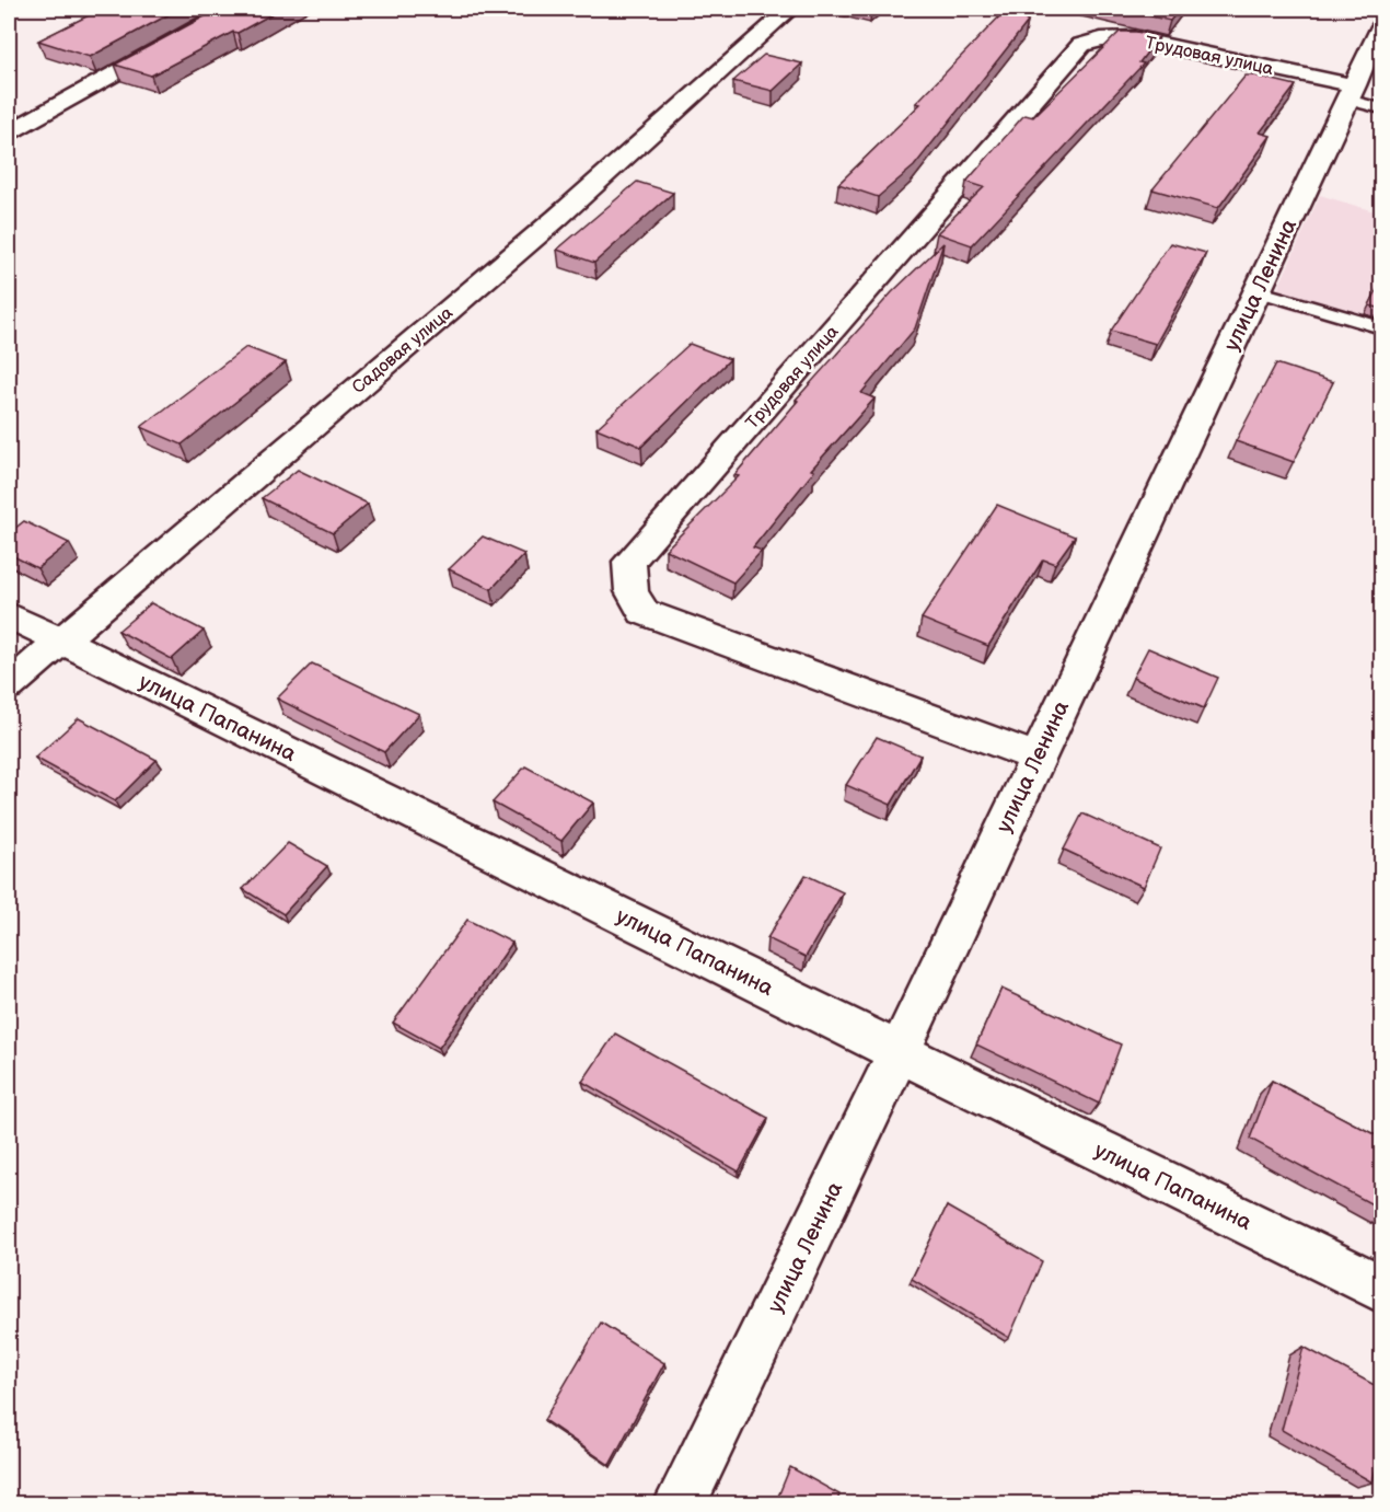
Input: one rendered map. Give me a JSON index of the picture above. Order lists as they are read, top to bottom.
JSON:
{
  "streets": {
    "street": [
      "Трудовая улица",
      "улица Ленина",
      "Садовая улица",
      "улица Папанина"
    ]
  },
  "crossings": [
    ["Трудовая улица", "улица Ленина"],
    ["улица Ленина", "улица Папанина"],
    ["Садовая улица", "улица Папанина"]
  ]
}
